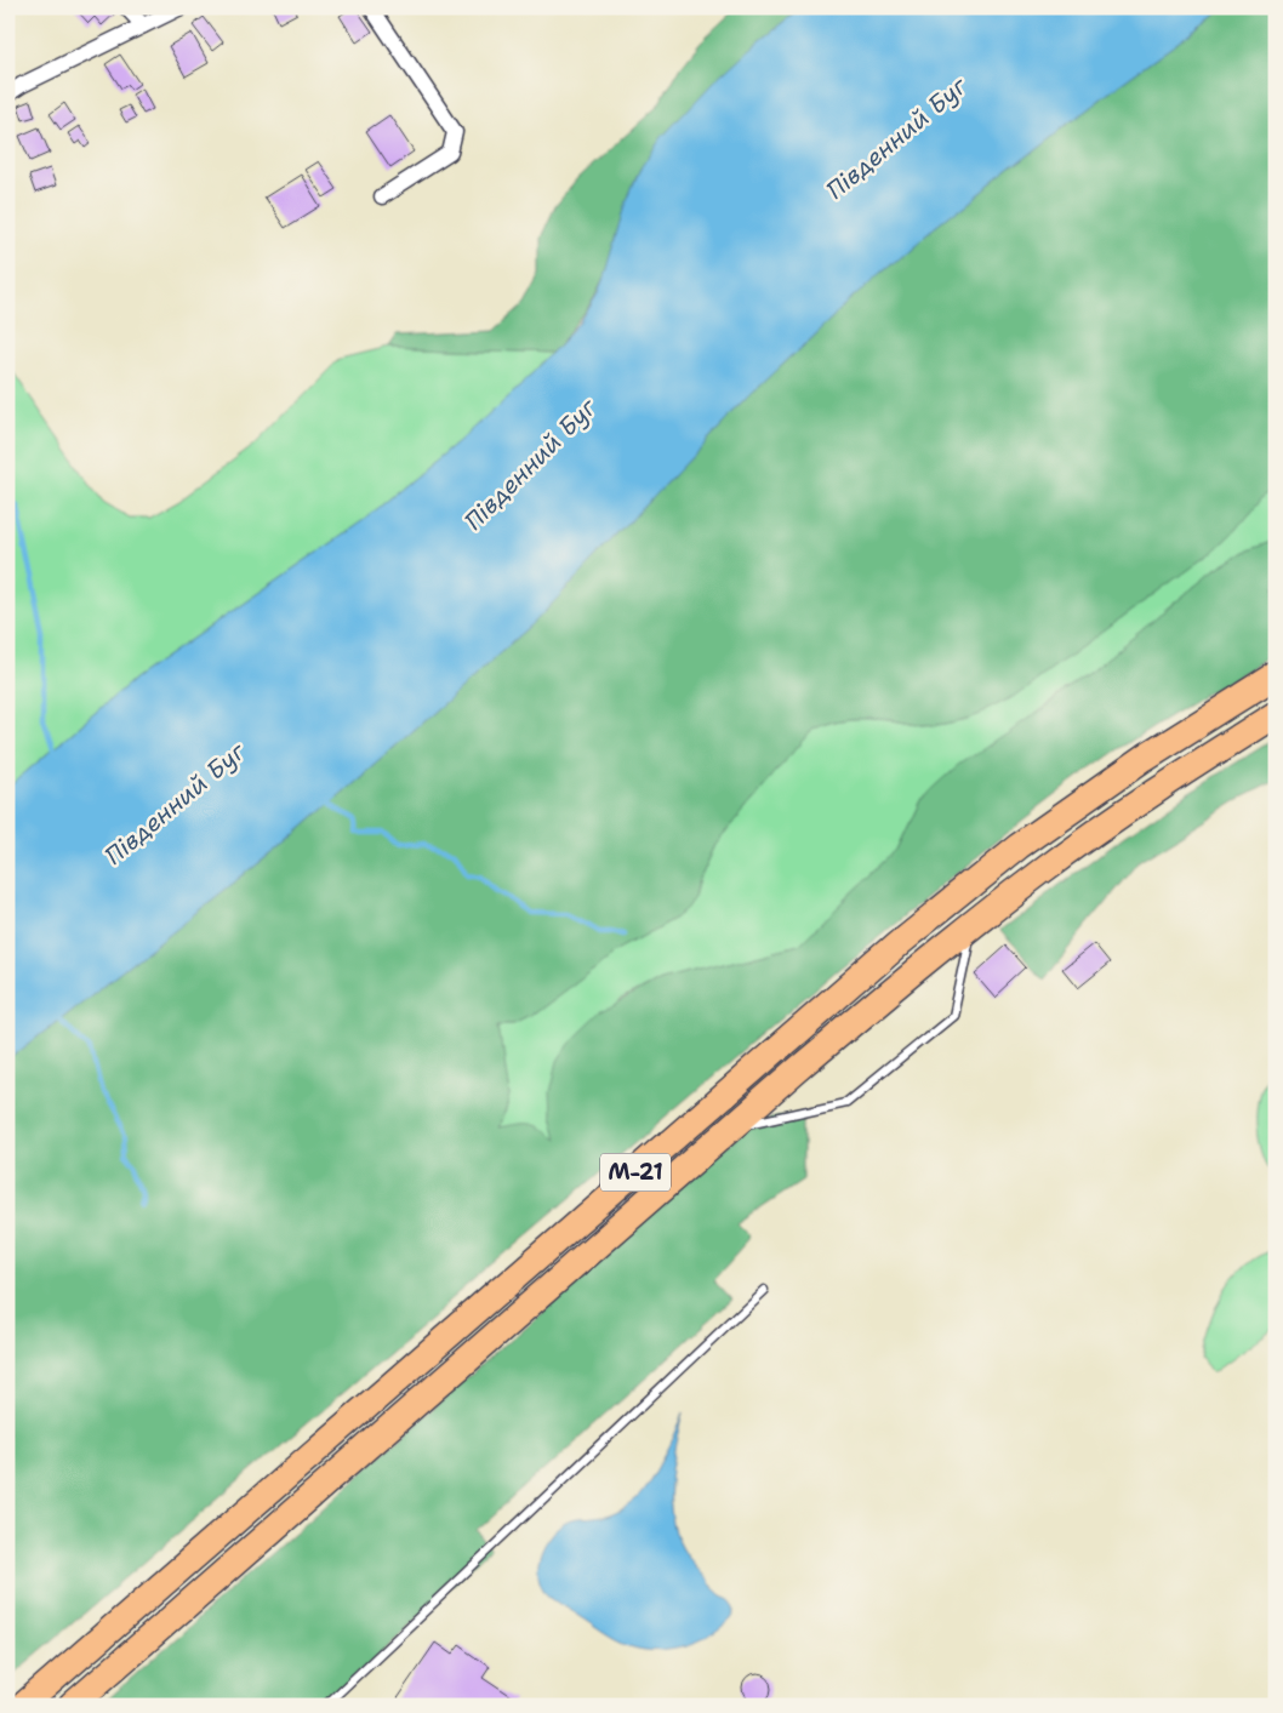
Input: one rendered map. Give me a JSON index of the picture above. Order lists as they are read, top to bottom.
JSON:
{
  "streets": {
    "highway": ["М-21"]
  },
  "water": ["Південний Буг"]
}
